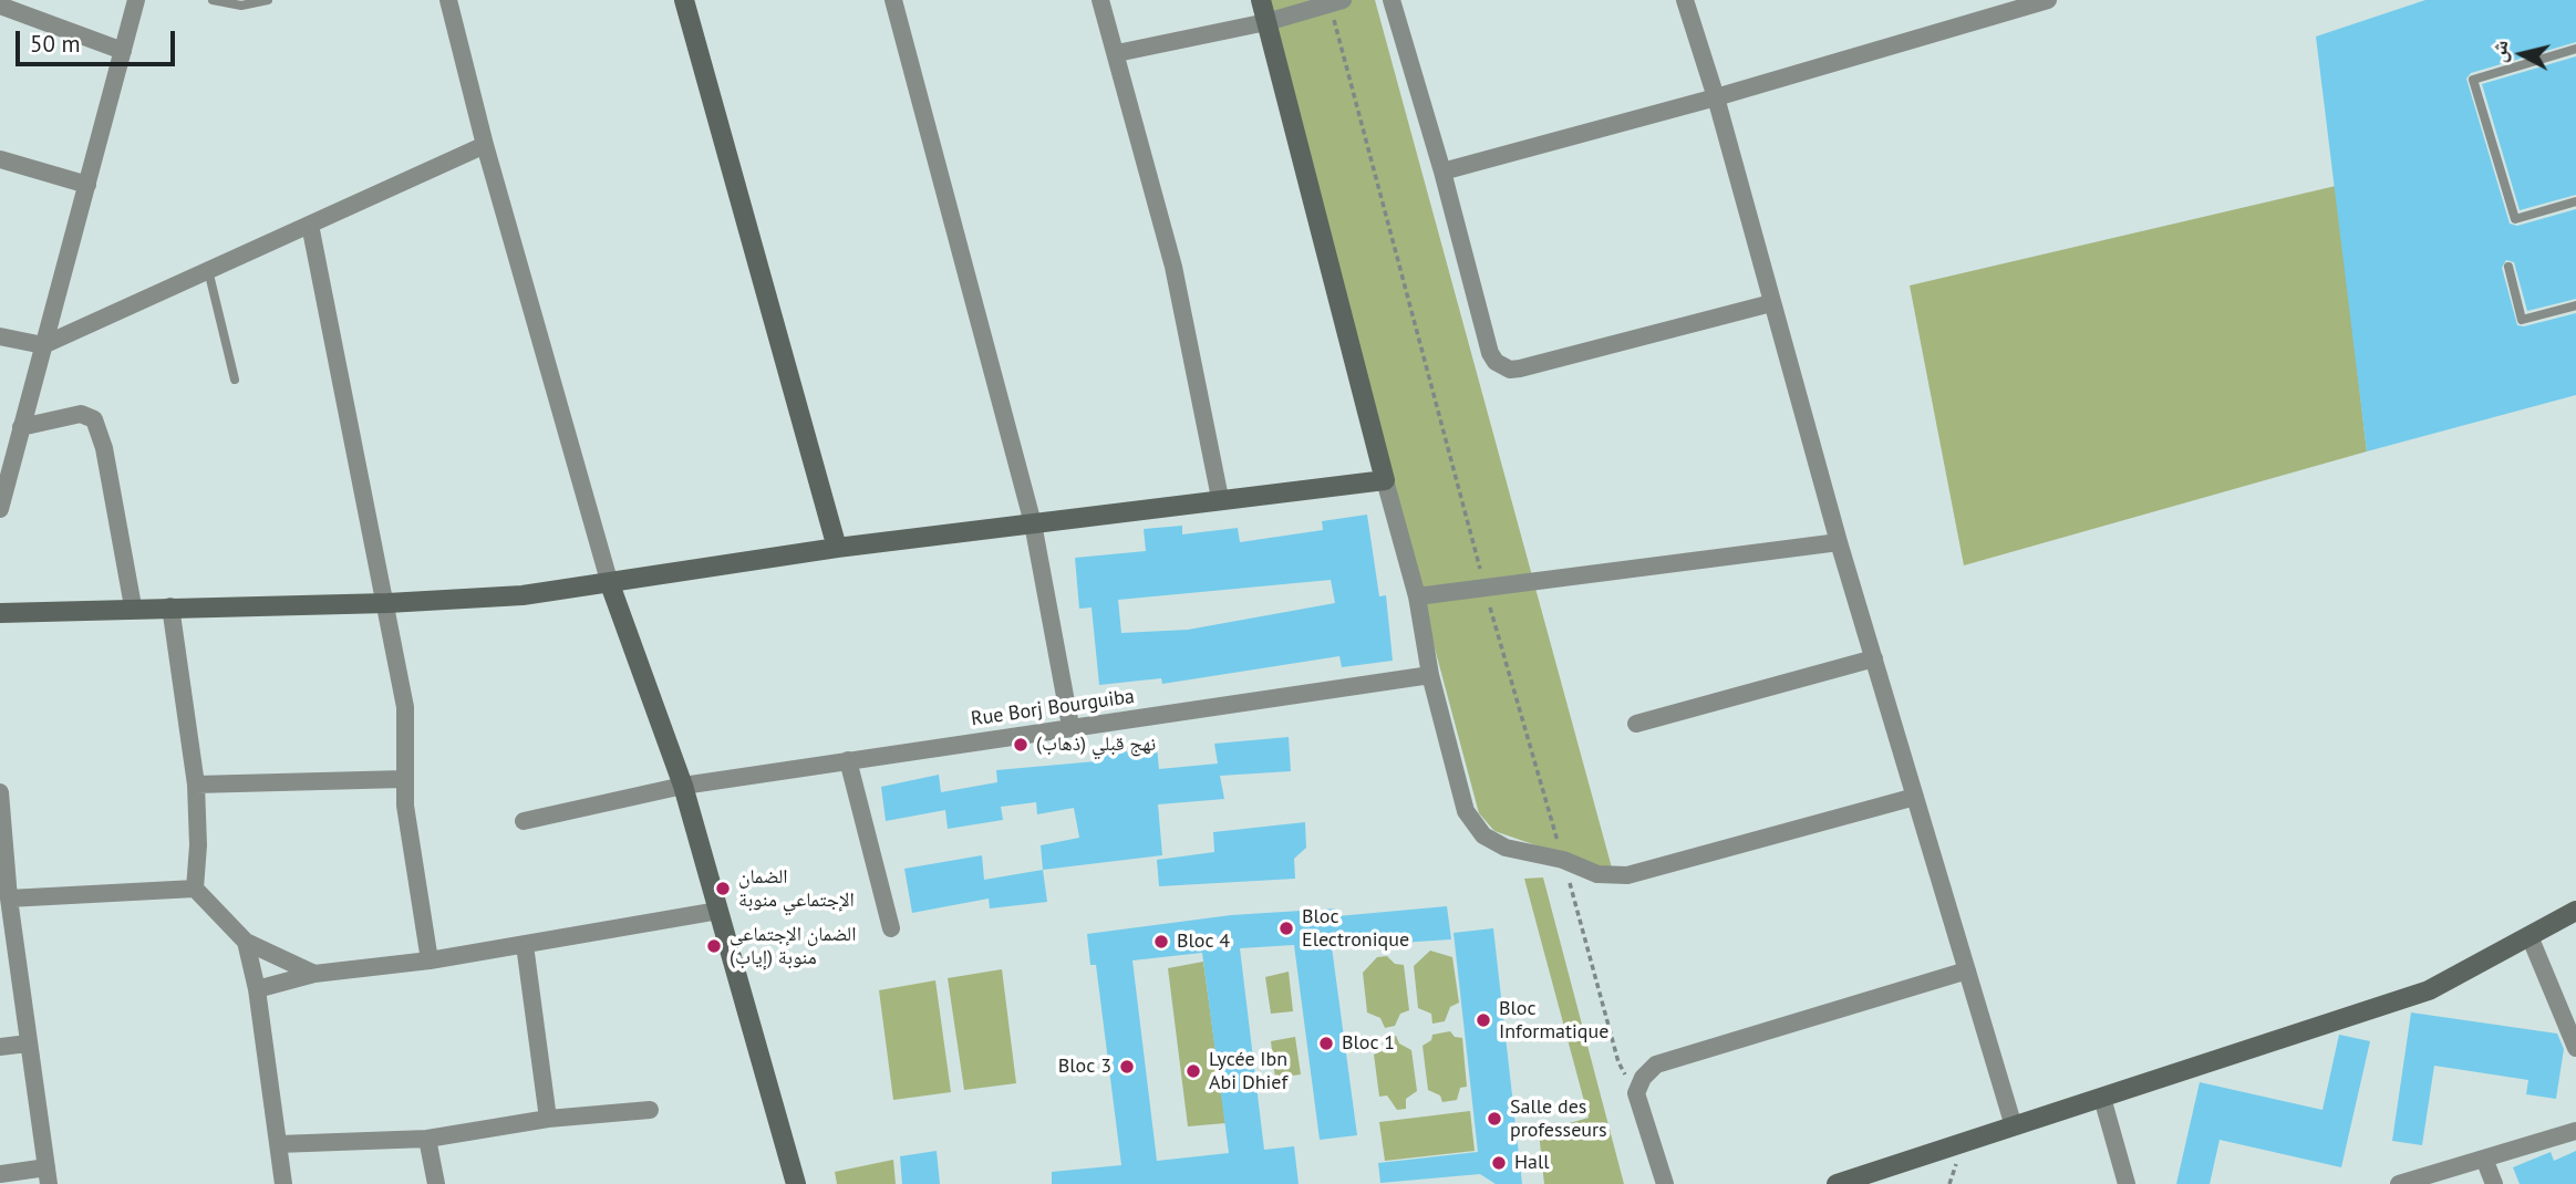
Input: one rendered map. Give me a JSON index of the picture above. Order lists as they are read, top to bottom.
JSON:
{
  "streets": {
    "street": ["Rue Borj Bourguiba"]
  },
  "places": [
    "نهج قبلي (ذهاب)",
    "الضمان الإجتماعي منوبة",
    "Bloc Electronique",
    "Bloc 4",
    "الضمان الإجتماعي منوبة (إياب)",
    "Bloc Informatique",
    "Bloc 1",
    "Bloc 3",
    "Lycée Ibn Abi Dhief",
    "Salle des professeurs",
    "Hall"
  ],
  "scale_bar": "50 m",
  "north": "left"
}
